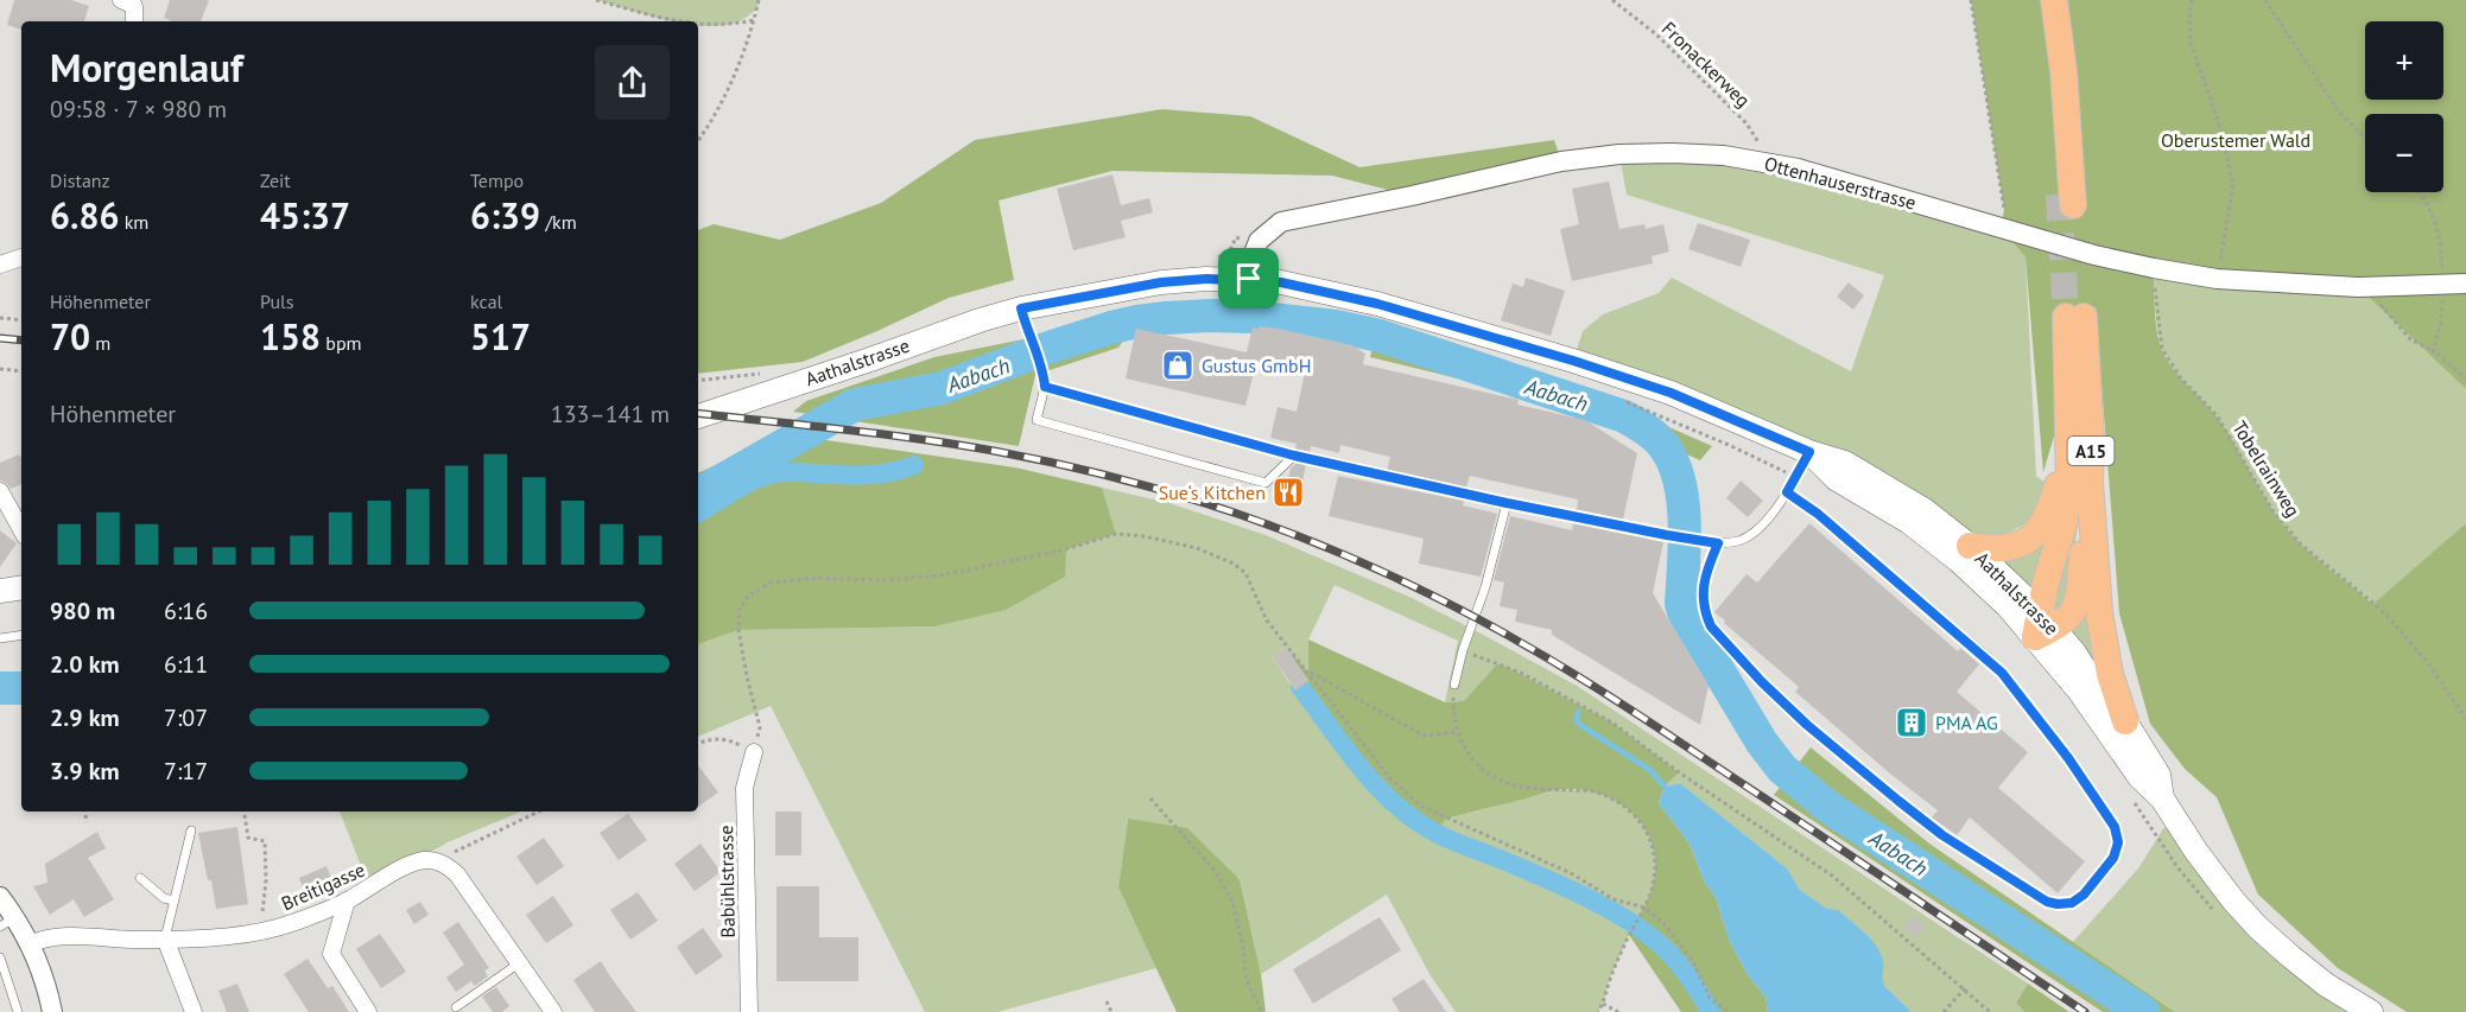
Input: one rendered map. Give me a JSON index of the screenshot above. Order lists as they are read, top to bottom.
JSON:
{
  "streets": {
    "highway": ["A15"],
    "main road": ["Aathalstrasse"],
    "street": ["Ottenhauserstrasse", "Babühlstrasse", "Breitigasse"],
    "path": ["Fronackerweg", "Tobelrainweg"]
  },
  "crossings": [
    ["Fronackerweg", "Ottenhauserstrasse"],
    ["Ottenhauserstrasse", "Aathalstrasse"],
    ["Ottenhauserstrasse", "Tobelrainweg"],
    ["Aathalstrasse", "A15"]
  ],
  "water": ["Aabach"],
  "parks": ["Oberustemer Wald"],
  "places": {
    "shop": ["Gustus GmbH"],
    "restaurant": ["Sue‘s Kitchen"],
    "building": ["PMA AG"]
  },
  "page": {
    "map_buttons": ["+", "−"],
    "heading": ["Morgenlauf", "09:58 · 7 × 980 m"],
    "stats": [
      ["Distanz", "6.86 km"],
      ["Zeit", "45:37"],
      ["Tempo", "6:39 /km"],
      ["Höhenmeter", "70 m"],
      ["Puls", "158 bpm"],
      ["kcal", "517"]
    ],
    "chart": ["Höhenmeter", "133–141 m"],
    "list": [
      {
        "name": "980 m",
        "note": "6:16"
      },
      {
        "name": "2.0 km",
        "note": "6:11"
      },
      {
        "name": "2.9 km",
        "note": "7:07"
      },
      {
        "name": "3.9 km",
        "note": "7:17"
      }
    ]
  }
}
